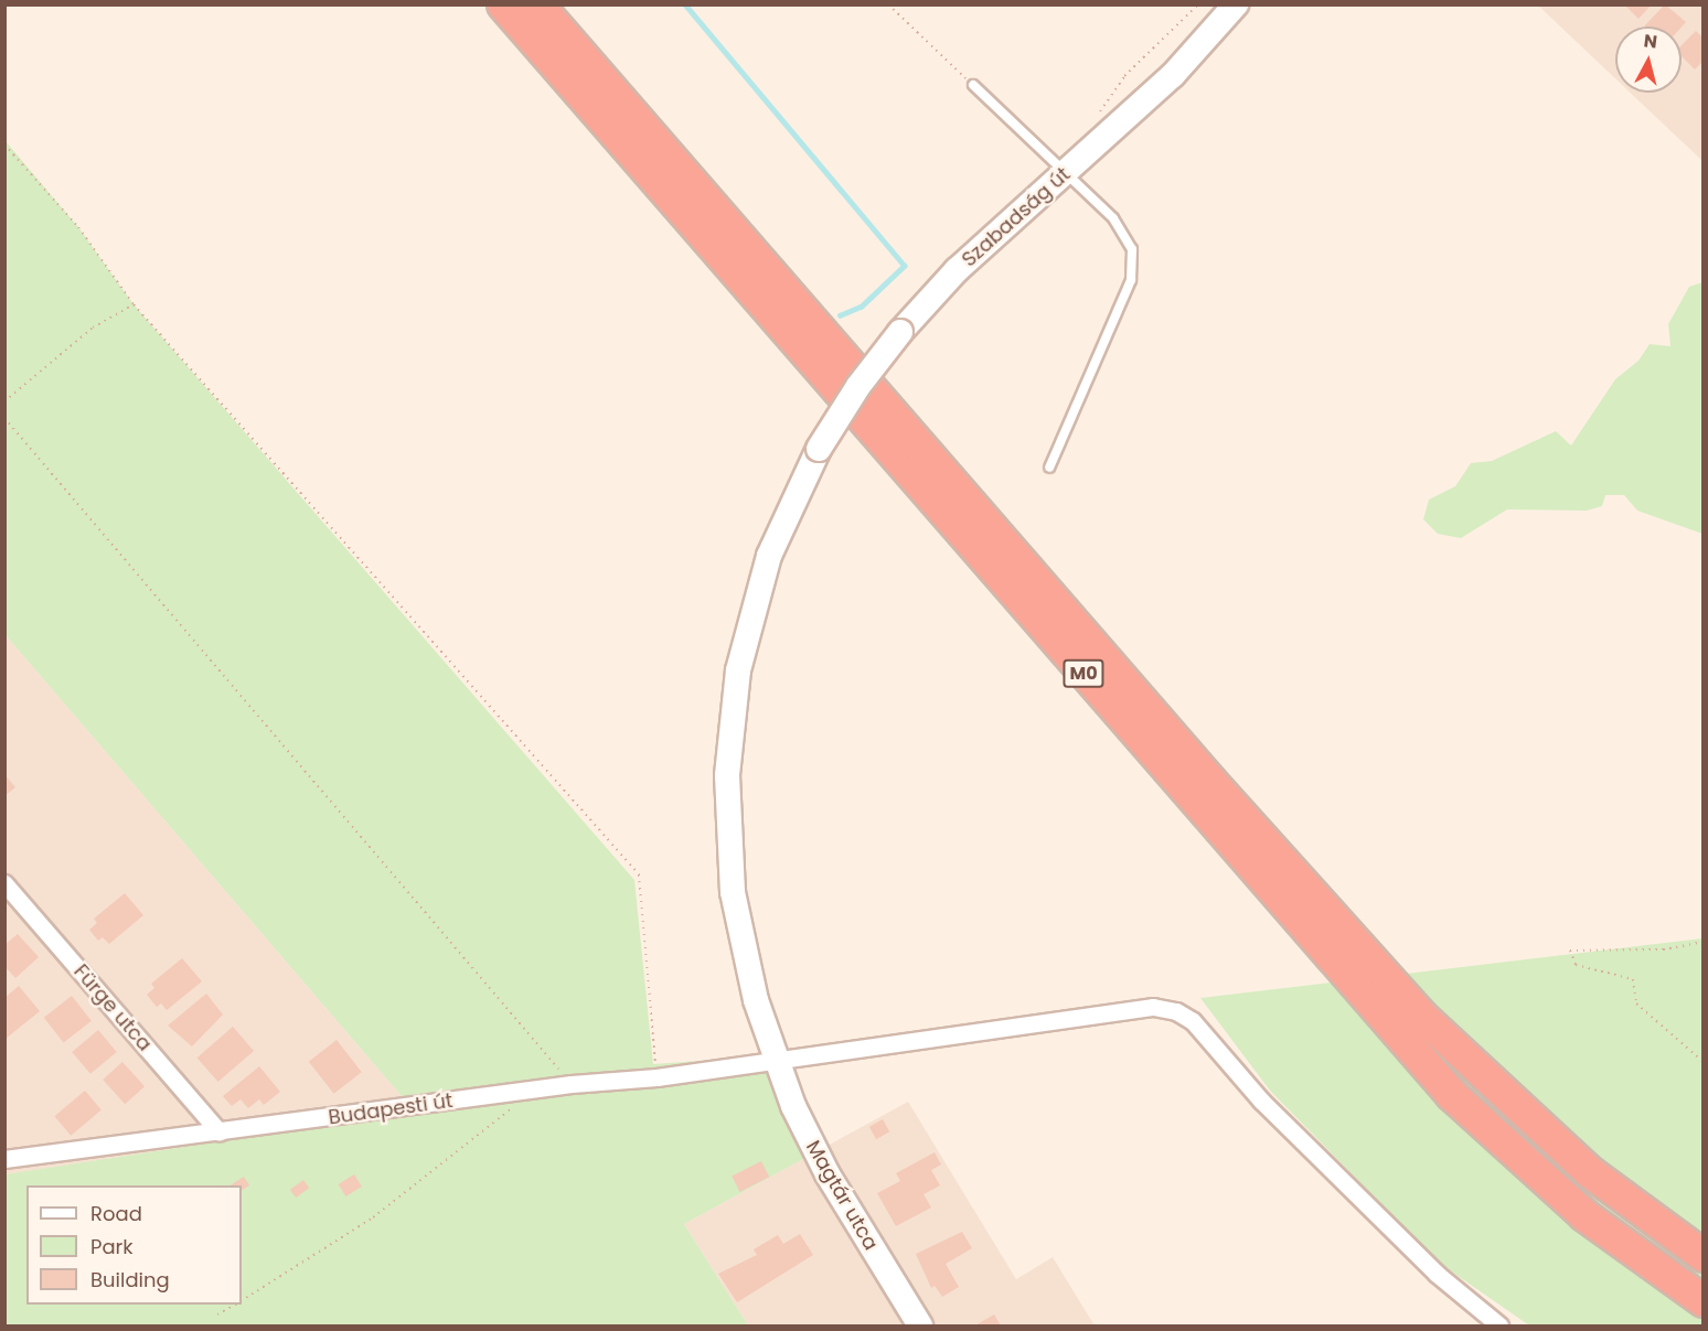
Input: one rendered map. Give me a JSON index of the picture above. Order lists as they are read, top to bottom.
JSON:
{
  "streets": {
    "highway": ["M0"],
    "street": [
      "Szabadság út",
      "Fürge utca",
      "Budapesti út",
      "Magtár utca"
    ]
  },
  "crossings": [
    ["Szabadság út", "Magtár utca"],
    ["Fürge utca", "Budapesti út"],
    ["Budapesti út", "Magtár utca"]
  ],
  "legend": ["Road", "Park", "Building"],
  "north": "top"
}
